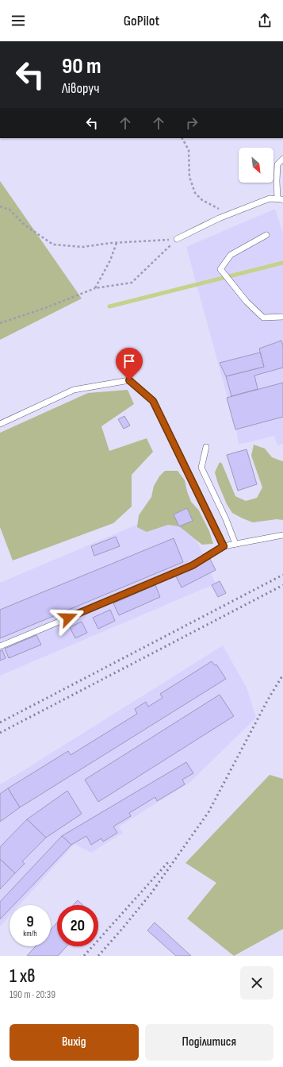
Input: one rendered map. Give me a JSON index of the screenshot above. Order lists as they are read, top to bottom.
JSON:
{
  "north": "bottom right",
  "page": {
    "header": "GoPilot",
    "turn": ["90 m", "Ліворуч"],
    "speed": "9 km/h",
    "limit": "20",
    "heading": ["1 хв", "190 m · 20:39"],
    "buttons": ["Вихід", "Поділитися"]
  }
}
